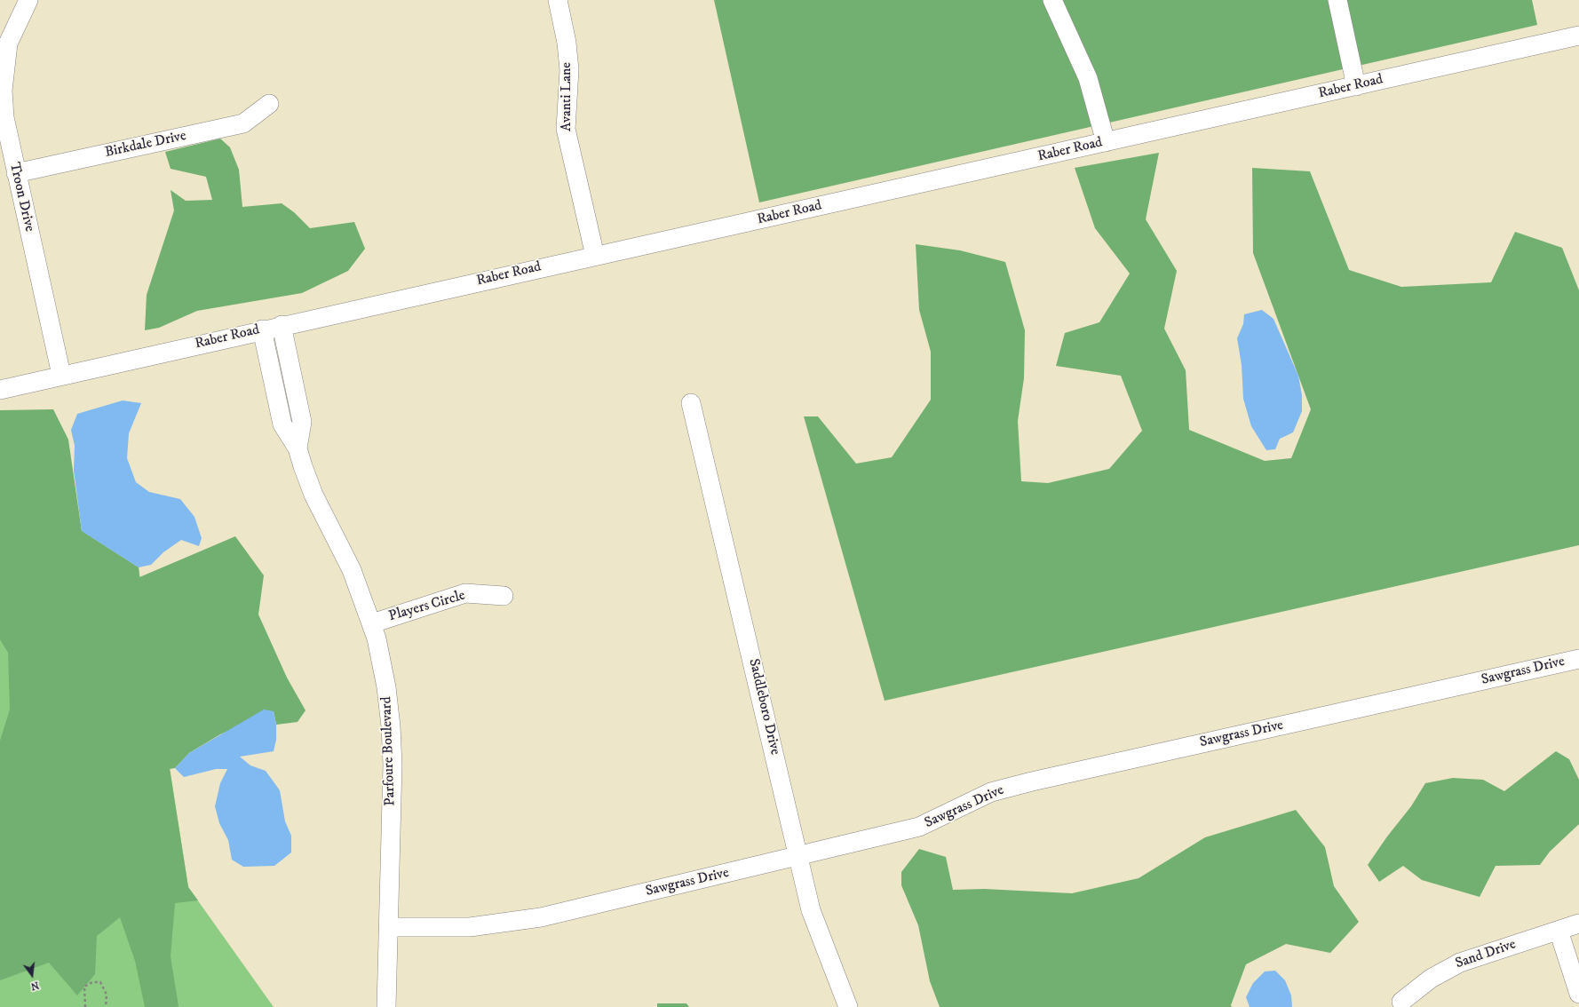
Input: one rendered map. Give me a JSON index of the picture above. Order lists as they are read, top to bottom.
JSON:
{
  "streets": {
    "street": [
      "Raber Road",
      "Avanti Lane",
      "Birkdale Drive",
      "Troon Drive",
      "Players Circle",
      "Sawgrass Drive",
      "Saddleboro Drive",
      "Parfoure Boulevard",
      "Sand Drive"
    ]
  },
  "crossings": [
    ["Raber Road", "Avanti Lane"],
    ["Raber Road", "Troon Drive"],
    ["Raber Road", "Parfoure Boulevard"],
    ["Birkdale Drive", "Troon Drive"],
    ["Players Circle", "Parfoure Boulevard"],
    ["Sawgrass Drive", "Saddleboro Drive"],
    ["Sawgrass Drive", "Parfoure Boulevard"]
  ],
  "north": "bottom"
}
